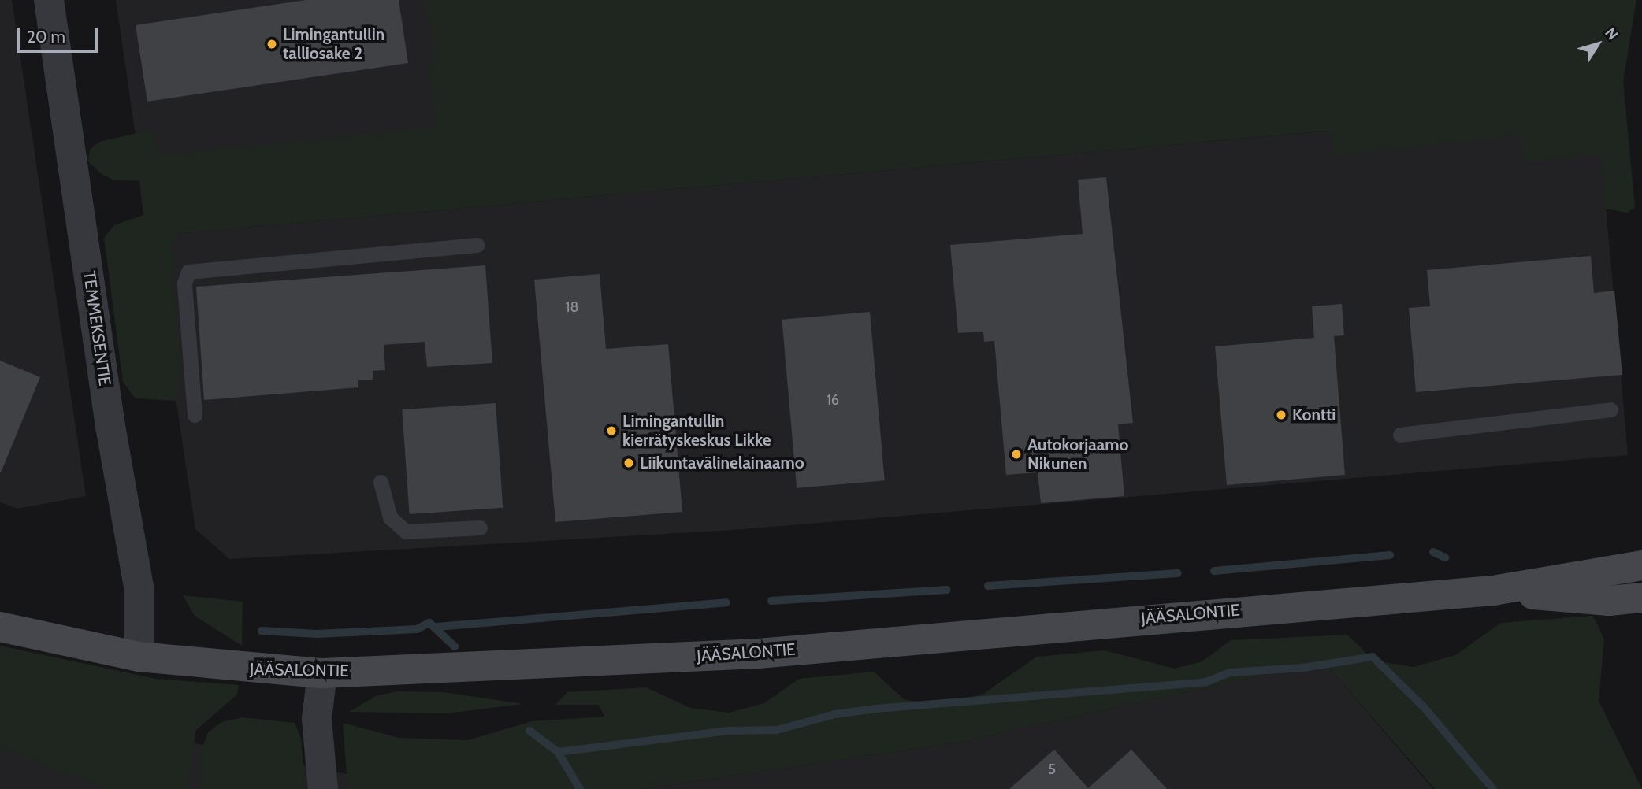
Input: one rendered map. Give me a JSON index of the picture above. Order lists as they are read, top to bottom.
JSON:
{
  "streets": {
    "main road": ["JÄÄSALONTIE"],
    "street": ["TEMMEKSENTIE"]
  },
  "crossings": [
    ["TEMMEKSENTIE", "JÄÄSALONTIE"]
  ],
  "places": [
    "Limingantullin talliosake 2",
    "Kontti",
    "Limingantullin kierrätyskeskus Likke",
    "Autokorjaamo Nikunen",
    "Liikuntavälinelainaamo"
  ],
  "house_numbers": ["18", "16", "5"],
  "scale_bar": "20 m",
  "north": "top right"
}
